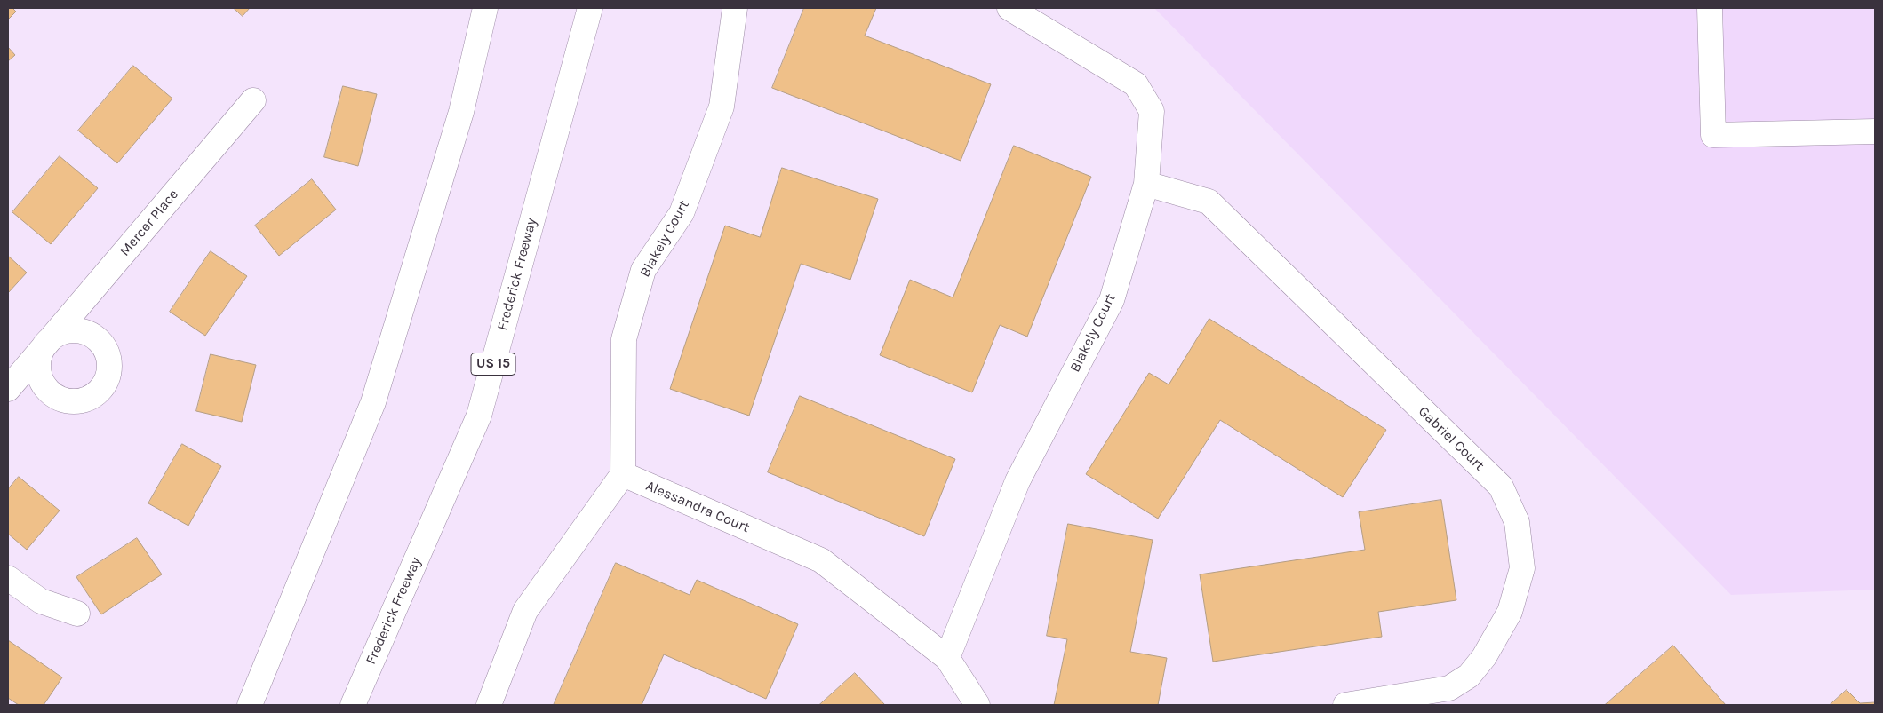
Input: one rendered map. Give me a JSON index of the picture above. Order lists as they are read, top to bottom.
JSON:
{
  "streets": {
    "main road": [
      "Mercer Place",
      "Blakely Court",
      "Frederick Freeway",
      "US 15",
      "Gabriel Court",
      "Alessandra Court"
    ]
  },
  "crossings": [
    ["Blakely Court", "Gabriel Court"],
    ["Blakely Court", "Alessandra Court"]
  ]
}
